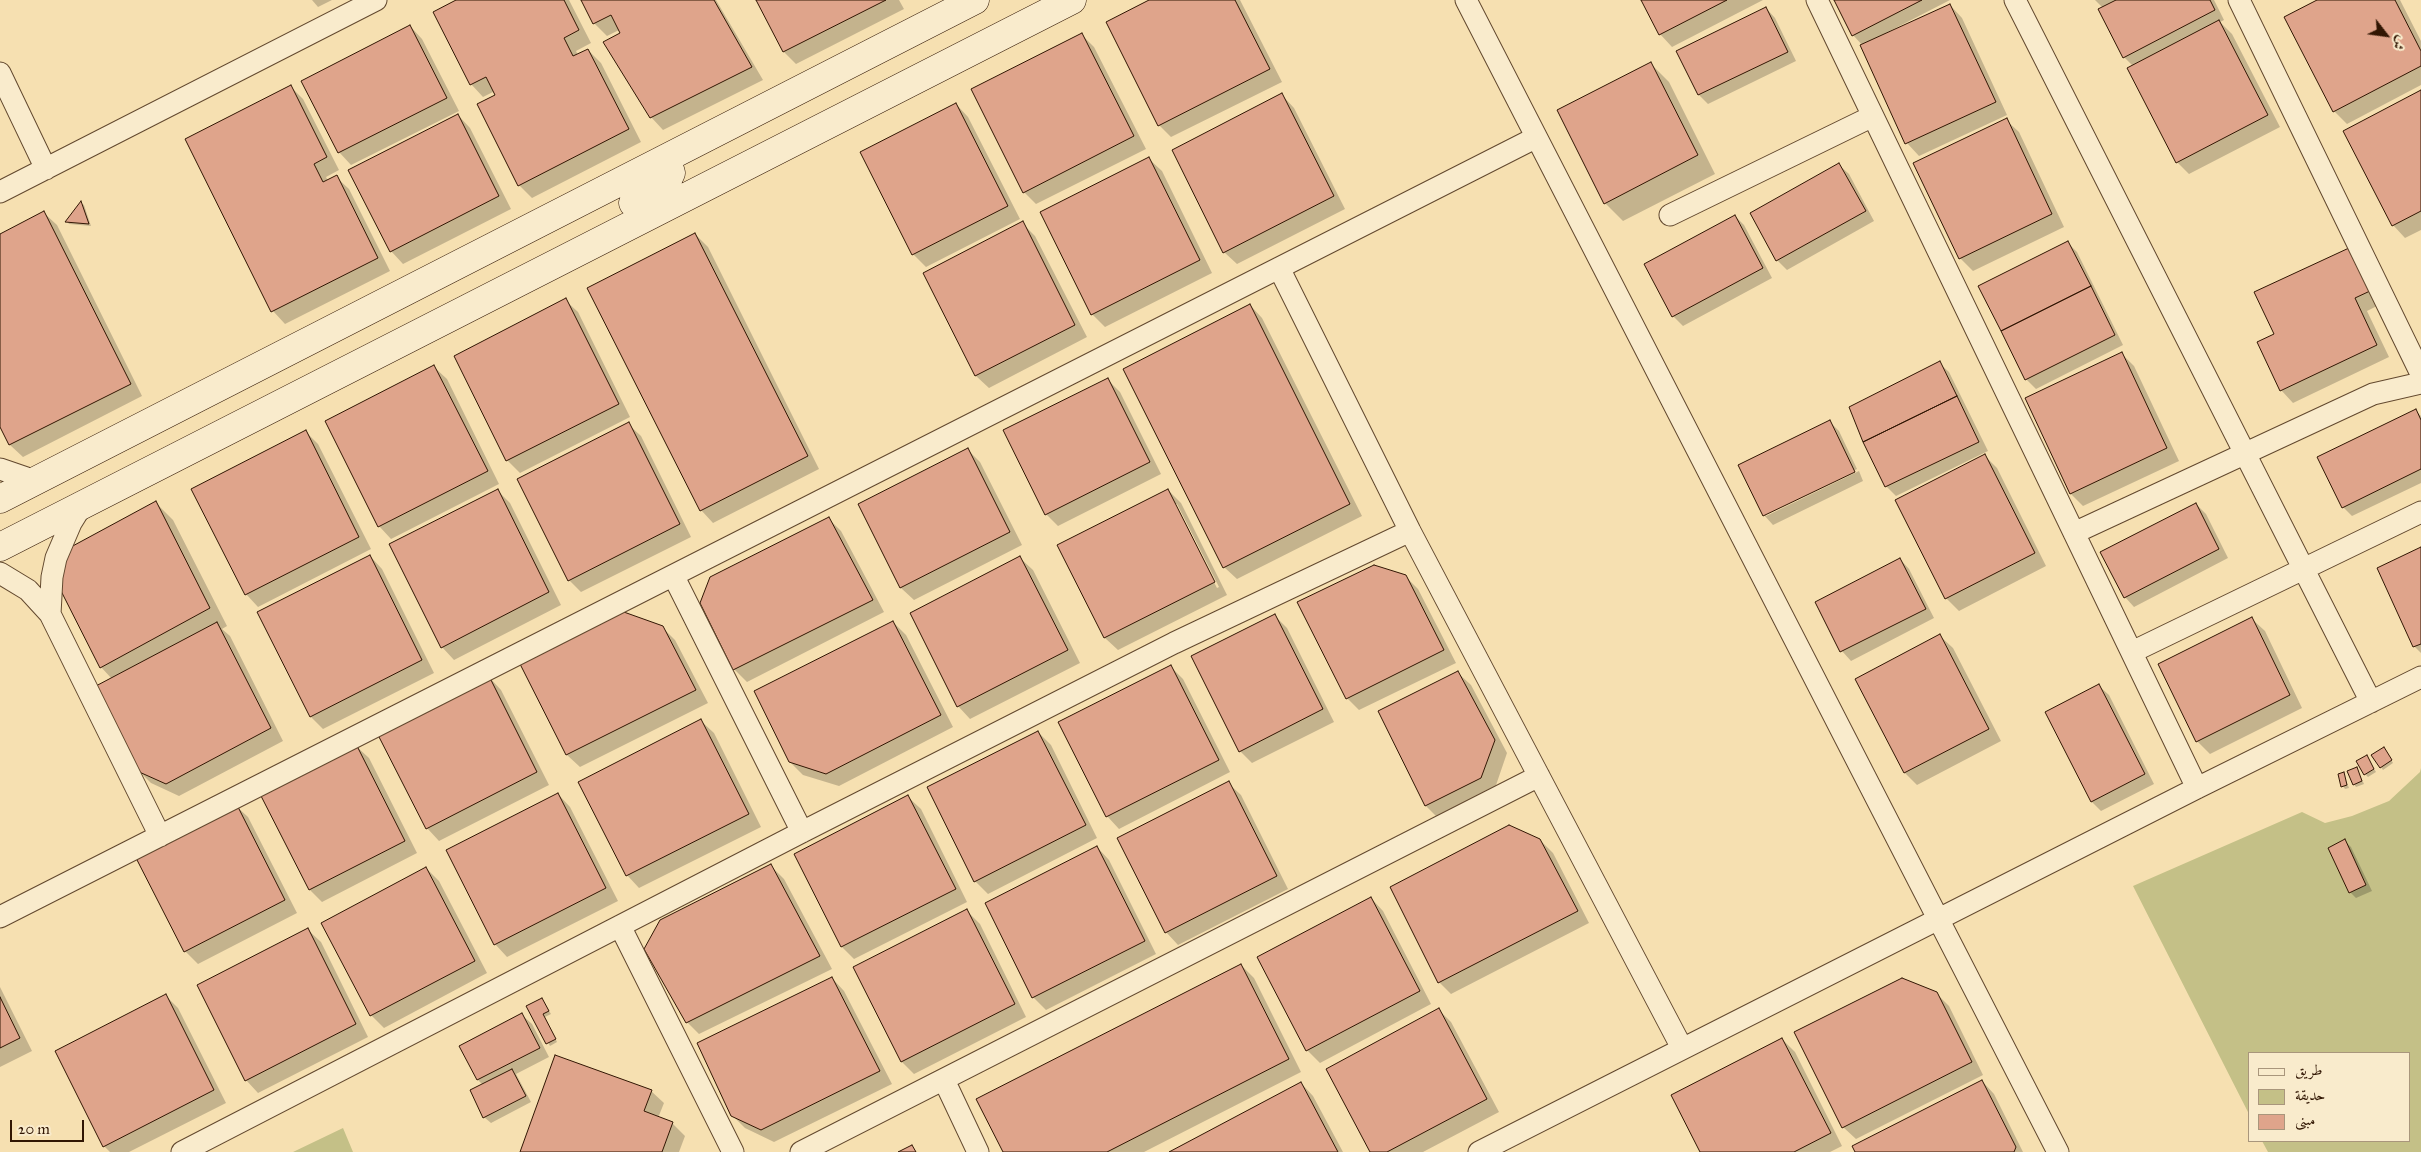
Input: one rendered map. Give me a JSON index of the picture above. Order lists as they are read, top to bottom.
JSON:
{
  "legend": ["طريق", "حديقة", "مبنى"],
  "scale_bar": "20 m",
  "north": "bottom right"
}
